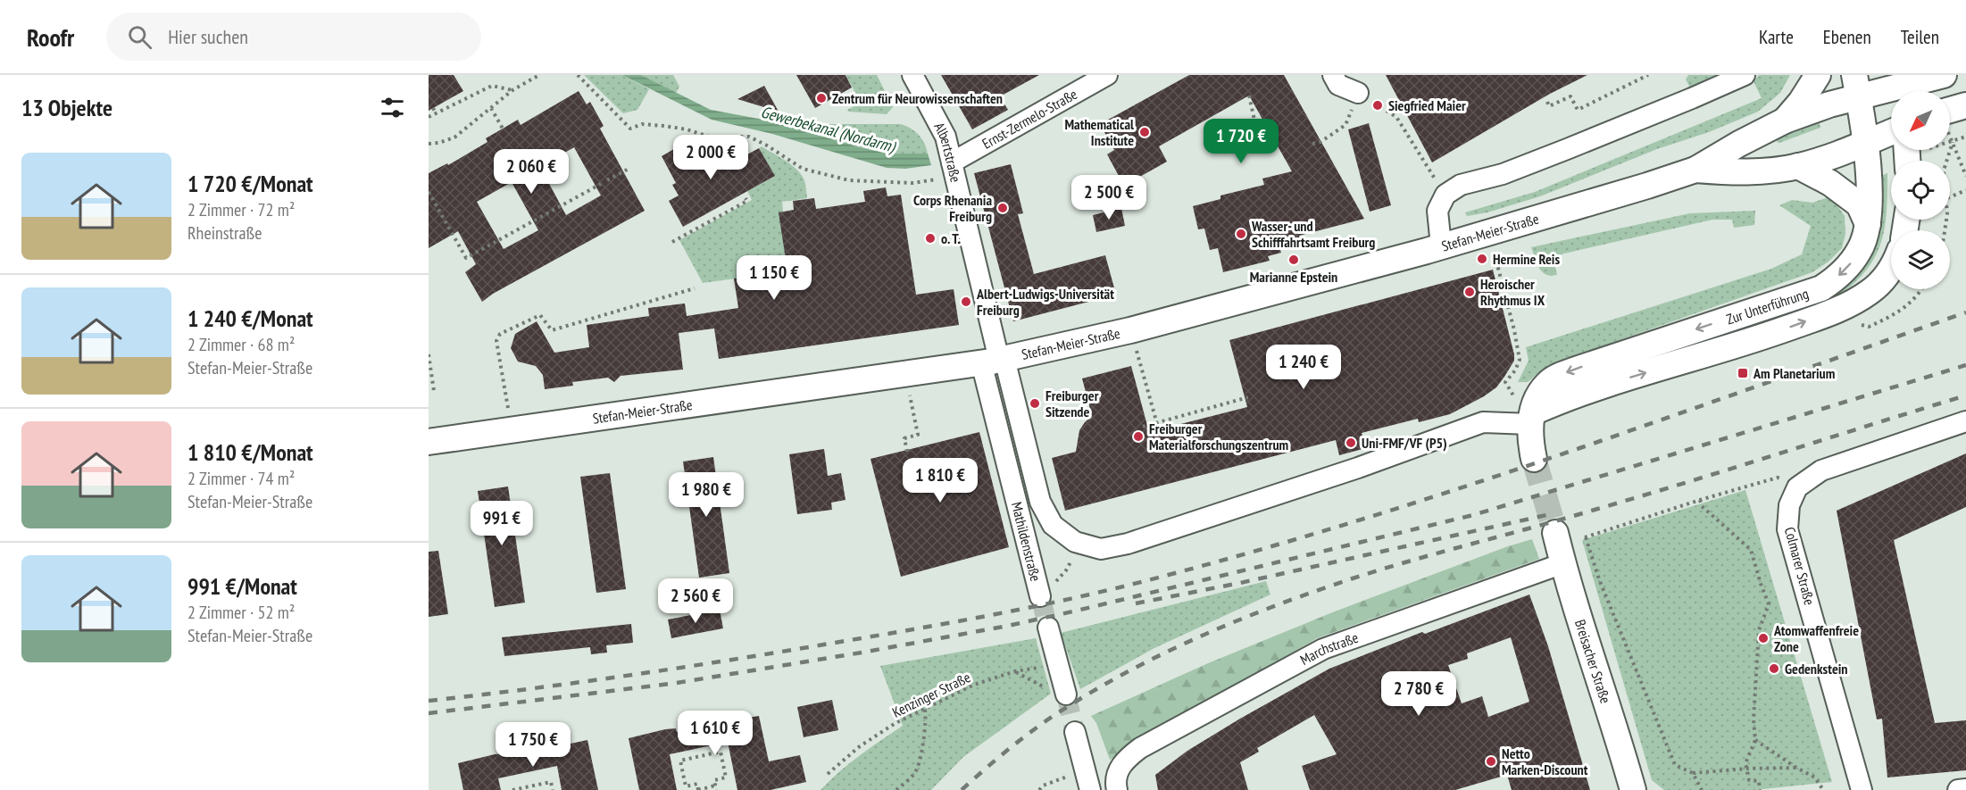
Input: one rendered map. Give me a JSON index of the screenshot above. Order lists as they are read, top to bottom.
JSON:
{
  "streets": {
    "main road": ["Stefan-Meier-Straße", "Zur Unterführung", "Breisacher Straße"],
    "street": [
      "Ernst-Zermelo-Straße",
      "Albertstraße",
      "Mathildenstraße",
      "Colmarer Straße",
      "Marchstraße"
    ],
    "path": ["Kenzinger Straße"]
  },
  "crossings": [
    ["Ernst-Zermelo-Straße", "Albertstraße"],
    ["Albertstraße", "Stefan-Meier-Straße"],
    ["Albertstraße", "Mathildenstraße"],
    ["Stefan-Meier-Straße", "Zur Unterführung"],
    ["Stefan-Meier-Straße", "Mathildenstraße"],
    ["Marchstraße", "Breisacher Straße"]
  ],
  "water": ["Gewerbekanal (Nordarm)"],
  "places": {
    "other": [
      "Zentrum für Neurowissenschaften",
      "Siegfried Maier",
      "Mathematical Institute",
      "Corps Rhenania Freiburg",
      "Wasser- und Schifffahrtsamt Freiburg",
      "o. T.",
      "Hermine Reis",
      "Marianne Epstein",
      "Heroischer Rhythmus IX",
      "Albert-Ludwigs-Universität Freiburg",
      "Freiburger Sitzende",
      "Freiburger Materialforschungszentrum",
      "Uni-FMF/VF (P5)",
      "Atomwaffenfreie Zone",
      "Gedenkstein",
      "Netto Marken-Discount"
    ],
    "transit": ["Am Planetarium"]
  },
  "north": "bottom left",
  "page": {
    "header": "Roofr",
    "search": "Hier suchen",
    "nav": ["Karte", "Ebenen", "Teilen"],
    "heading": "13 Objekte",
    "price": [
      "1 720 €",
      "2 000 €",
      "2 060 €",
      "2 500 €",
      "1 150 €",
      "1 240 €",
      "1 810 €",
      "1 980 €",
      "991 €",
      "2 560 €",
      "2 780 €",
      "1 610 €",
      "1 750 €"
    ],
    "list": [
      {
        "name": "1 720 €/Monat",
        "note": "2 Zimmer · 72 m² · Rheinstraße"
      },
      {
        "name": "1 240 €/Monat",
        "note": "2 Zimmer · 68 m² · Stefan-Meier-Straße"
      },
      {
        "name": "1 810 €/Monat",
        "note": "2 Zimmer · 74 m² · Stefan-Meier-Straße"
      },
      {
        "name": "991 €/Monat",
        "note": "2 Zimmer · 52 m² · Stefan-Meier-Straße"
      }
    ]
  }
}
